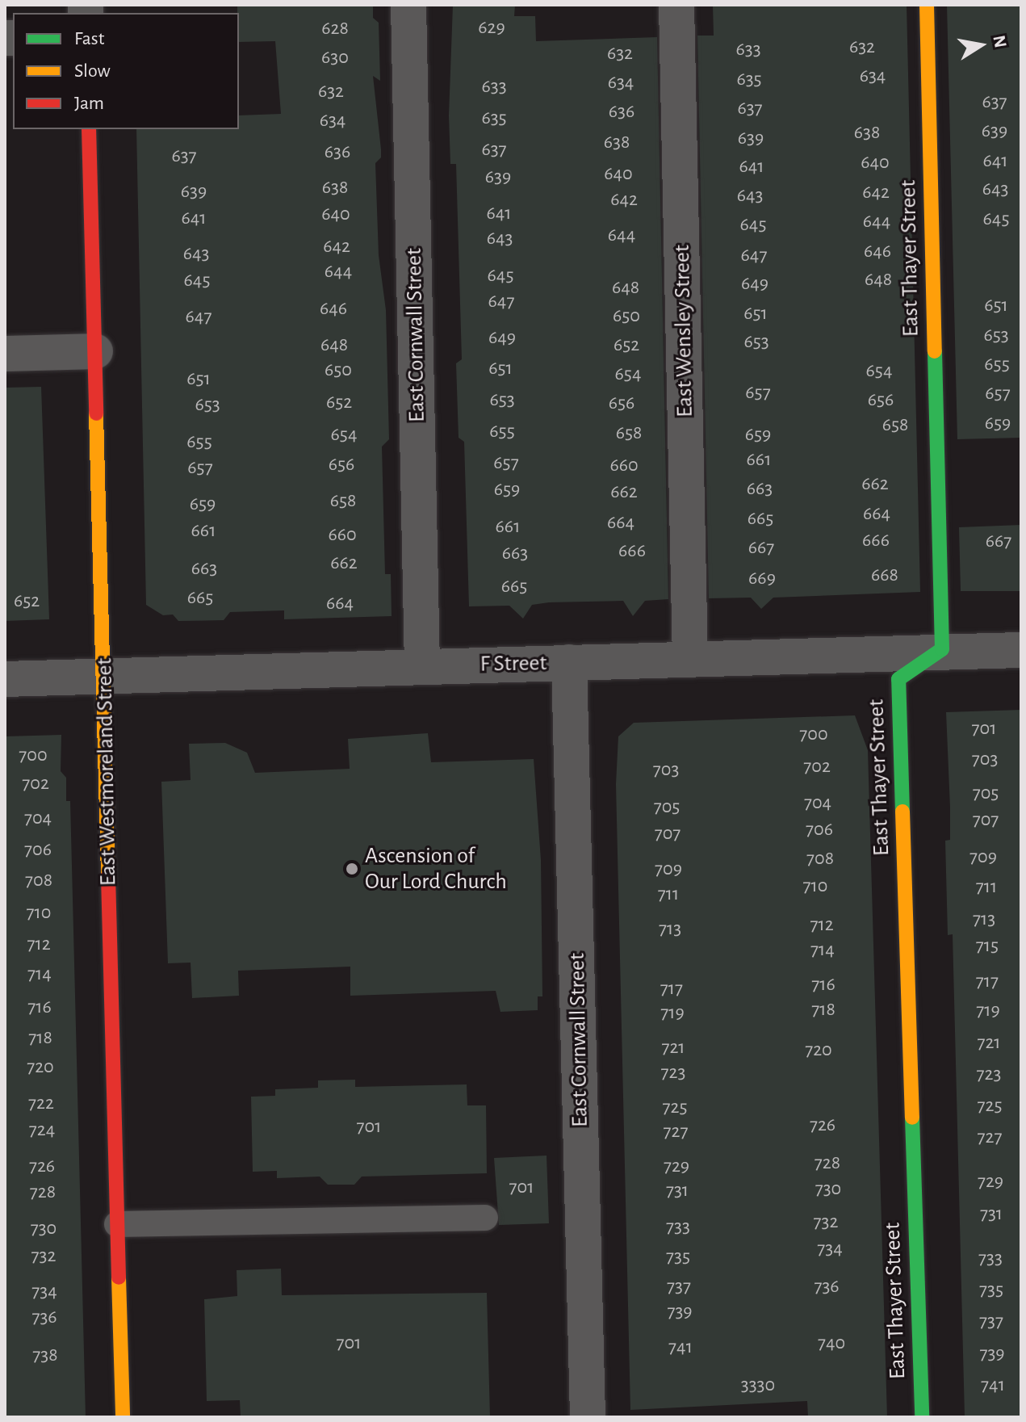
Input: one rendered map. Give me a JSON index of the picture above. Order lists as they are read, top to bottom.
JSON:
{
  "streets": {
    "street": [
      "East Thayer Street",
      "East Wensley Street",
      "East Cornwall Street",
      "F Street",
      "East Westmoreland Street"
    ]
  },
  "crossings": [
    ["East Thayer Street", "F Street"],
    ["East Wensley Street", "F Street"],
    ["East Cornwall Street", "F Street"],
    ["F Street", "East Westmoreland Street"]
  ],
  "places": ["Ascension of Our Lord Church"],
  "house_numbers": [
    "629",
    "628",
    "632",
    "633",
    "632",
    "630",
    "634",
    "635",
    "634",
    "633",
    "632",
    "637",
    "637",
    "636",
    "635",
    "634",
    "639",
    "638",
    "639",
    "638",
    "637",
    "636",
    "637",
    "641",
    "640",
    "641",
    "640",
    "639",
    "638",
    "643",
    "639",
    "642",
    "643",
    "642",
    "641",
    "640",
    "641",
    "645",
    "644",
    "645",
    "644",
    "643",
    "642",
    "646",
    "643",
    "647",
    "644",
    "645",
    "648",
    "645",
    "649",
    "648",
    "647",
    "651",
    "646",
    "651",
    "650",
    "647",
    "653",
    "649",
    "653",
    "648",
    "652",
    "655",
    "651",
    "650",
    "654",
    "654",
    "651",
    "657",
    "657",
    "653",
    "656",
    "652",
    "656",
    "653",
    "659",
    "658",
    "655",
    "658",
    "654",
    "659",
    "655",
    "661",
    "657",
    "656",
    "660",
    "657",
    "662",
    "663",
    "659",
    "662",
    "658",
    "659",
    "664",
    "665",
    "664",
    "661",
    "661",
    "660",
    "666",
    "667",
    "667",
    "666",
    "663",
    "662",
    "663",
    "668",
    "669",
    "665",
    "665",
    "652",
    "664",
    "701",
    "700",
    "700",
    "703",
    "702",
    "703",
    "702",
    "705",
    "704",
    "705",
    "704",
    "707",
    "706",
    "707",
    "706",
    "709",
    "708",
    "709",
    "708",
    "710",
    "711",
    "711",
    "710",
    "713",
    "712",
    "713",
    "712",
    "715",
    "714",
    "714",
    "717",
    "716",
    "717",
    "716",
    "718",
    "719",
    "719",
    "718",
    "721",
    "721",
    "720",
    "720",
    "723",
    "723",
    "722",
    "725",
    "725",
    "726",
    "701",
    "724",
    "727",
    "727",
    "728",
    "726",
    "729",
    "729",
    "701",
    "730",
    "731",
    "728",
    "731",
    "732",
    "733",
    "730",
    "734",
    "732",
    "735",
    "733",
    "737",
    "736",
    "735",
    "734",
    "739",
    "736",
    "737",
    "701",
    "740",
    "741",
    "739",
    "738",
    "3330",
    "741"
  ],
  "legend": ["Fast", "Slow", "Jam"],
  "north": "right"
}
